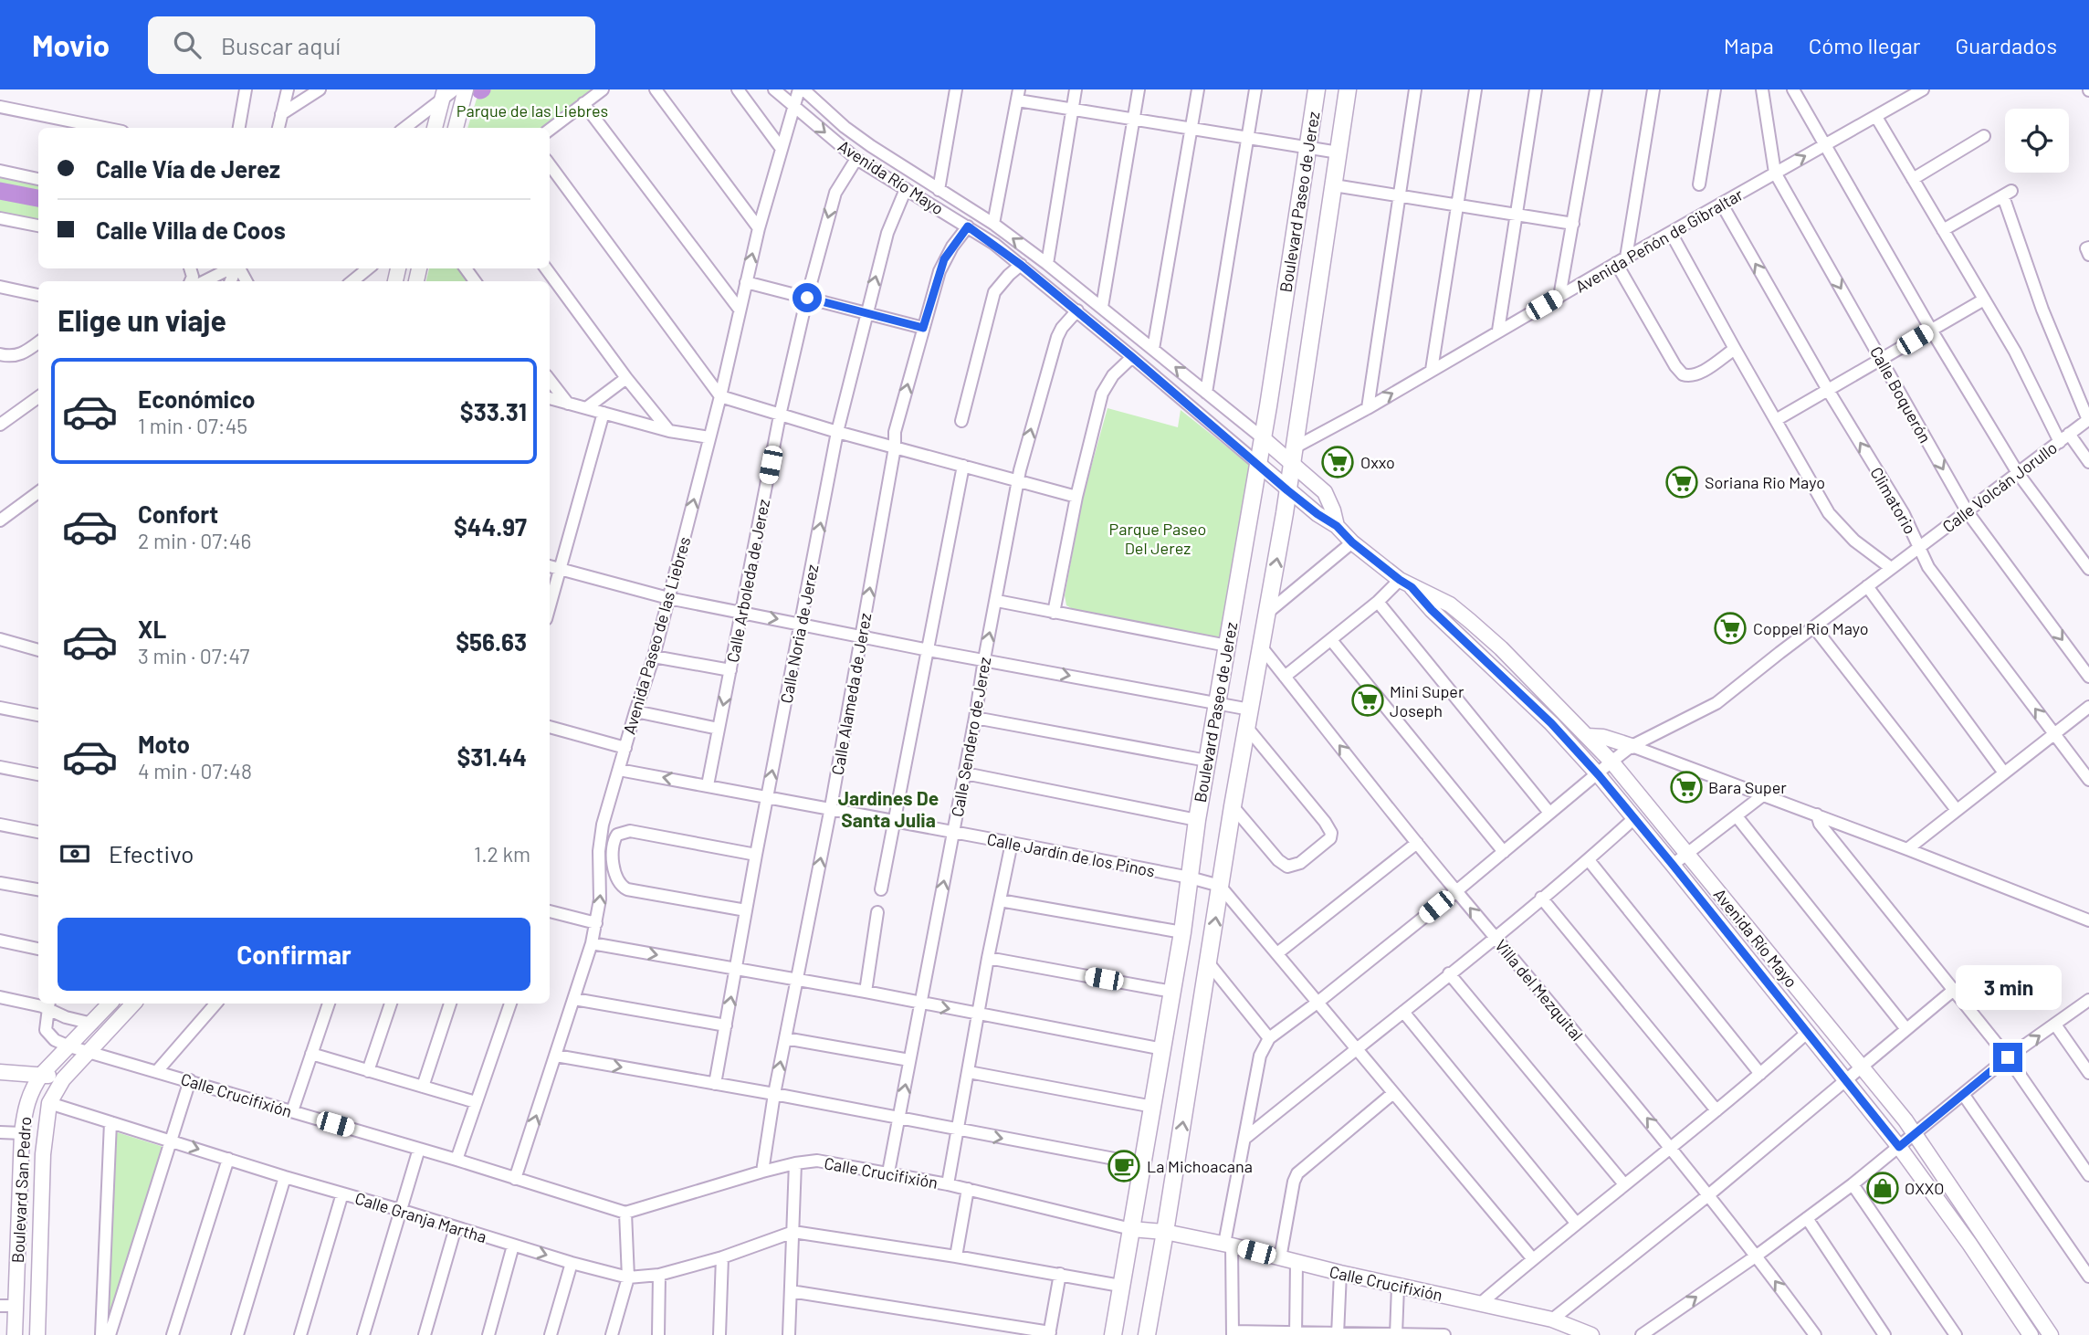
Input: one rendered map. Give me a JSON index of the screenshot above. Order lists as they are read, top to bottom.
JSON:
{
  "streets": {
    "main road": ["Boulevard Paseo de Jerez"],
    "street": [
      "Avenida Río Mayo",
      "Avenida Peñón de Gibraltar",
      "Calle Boquerón",
      "Calle Volcán Jorullo",
      "Climatorio",
      "Calle Arboleda de Jerez",
      "Calle Noria de Jerez",
      "Avenida Paseo de las Liebres",
      "Calle Alameda de Jerez",
      "Calle Sendero de Jerez",
      "Calle Jardín de los Pinos",
      "Villa del Mezquital",
      "Calle Crucifixión",
      "Boulevard San Pedro",
      "Calle Granja Martha"
    ]
  },
  "crossings": [
    ["Avenida Río Mayo", "Boulevard Paseo de Jerez"],
    ["Avenida Río Mayo", "Calle Volcán Jorullo"],
    ["Avenida Río Mayo", "Calle Arboleda de Jerez"],
    ["Avenida Río Mayo", "Calle Noria de Jerez"],
    ["Avenida Río Mayo", "Avenida Paseo de las Liebres"],
    ["Avenida Río Mayo", "Calle Alameda de Jerez"],
    ["Avenida Río Mayo", "Calle Sendero de Jerez"],
    ["Boulevard Paseo de Jerez", "Avenida Peñón de Gibraltar"],
    ["Boulevard Paseo de Jerez", "Calle Jardín de los Pinos"],
    ["Boulevard Paseo de Jerez", "Villa del Mezquital"],
    ["Boulevard Paseo de Jerez", "Calle Crucifixión"],
    ["Avenida Peñón de Gibraltar", "Calle Boquerón"],
    ["Avenida Peñón de Gibraltar", "Climatorio"],
    ["Calle Boquerón", "Calle Volcán Jorullo"],
    ["Calle Volcán Jorullo", "Climatorio"],
    ["Calle Volcán Jorullo", "Villa del Mezquital"],
    ["Calle Arboleda de Jerez", "Calle Jardín de los Pinos"],
    ["Calle Noria de Jerez", "Calle Jardín de los Pinos"],
    ["Avenida Paseo de las Liebres", "Calle Jardín de los Pinos"],
    ["Avenida Paseo de las Liebres", "Calle Crucifixión"],
    ["Calle Alameda de Jerez", "Calle Jardín de los Pinos"],
    ["Calle Alameda de Jerez", "Calle Crucifixión"],
    ["Calle Sendero de Jerez", "Calle Jardín de los Pinos"],
    ["Calle Sendero de Jerez", "Calle Crucifixión"],
    ["Calle Crucifixión", "Boulevard San Pedro"],
    ["Boulevard San Pedro", "Calle Granja Martha"]
  ],
  "one_way": ["Calle Noria de Jerez", "Avenida Paseo de las Liebres"],
  "districts": ["Jardines De Santa Julia"],
  "parks": ["Parque de las Liebres", "Parque Paseo Del Jerez"],
  "places": {
    "supermarket": [
      "Oxxo",
      "Soriana Rio Mayo",
      "Coppel Rio Mayo",
      "Mini Super Joseph",
      "Bara Super"
    ],
    "cafe": ["La Michoacana"],
    "shop": ["OXXO"]
  },
  "page": {
    "header": "Movio",
    "search": "Buscar aquí",
    "nav": ["Mapa", "Cómo llegar", "Guardados"],
    "banner": ["Calle Vía de Jerez", "Calle Villa de Coos"],
    "heading": "Elige un viaje",
    "list": [
      {
        "name": "Económico",
        "note": "1 min · 07:45",
        "value": "$33.31"
      },
      {
        "name": "Confort",
        "note": "2 min · 07:46",
        "value": "$44.97"
      },
      {
        "name": "XL",
        "note": "3 min · 07:47",
        "value": "$56.63"
      },
      {
        "name": "Moto",
        "note": "4 min · 07:48",
        "value": "$31.44"
      }
    ],
    "pay": ["Efectivo", "1.2 km"],
    "buttons": "Confirmar",
    "bubble": "3 min"
  }
}
